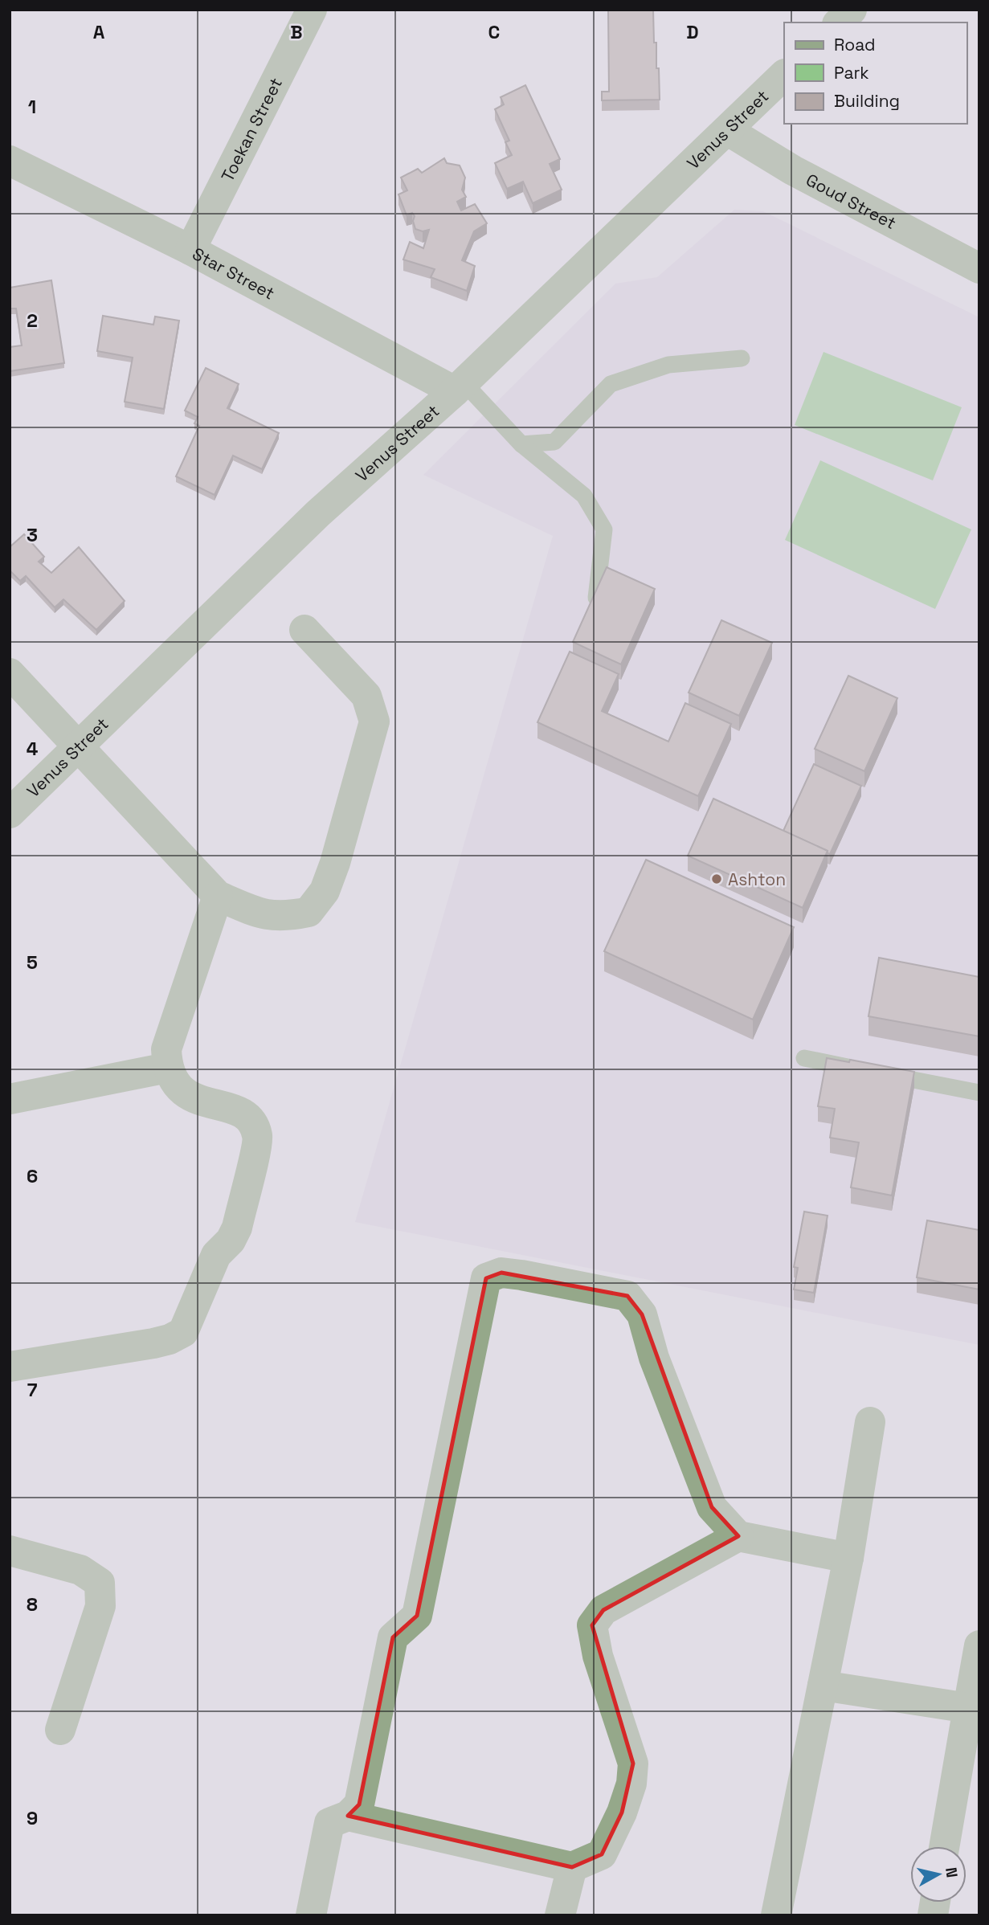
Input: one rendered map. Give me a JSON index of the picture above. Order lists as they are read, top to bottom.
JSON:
{
  "streets": {
    "street": [
      "Venus Street",
      "Toekan Street",
      "Goud Street",
      "Star Street"
    ]
  },
  "crossings": [
    ["Venus Street", "Goud Street"],
    ["Venus Street", "Star Street"],
    ["Toekan Street", "Star Street"]
  ],
  "places": ["Ashton"],
  "legend": ["Road", "Park", "Building"],
  "north": "right",
  "grid": {
    "columns": [
      "A",
      "B",
      "C",
      "D"
    ],
    "rows": [
      "1",
      "2",
      "3",
      "4",
      "5",
      "6",
      "7",
      "8",
      "9"
    ]
  }
}
